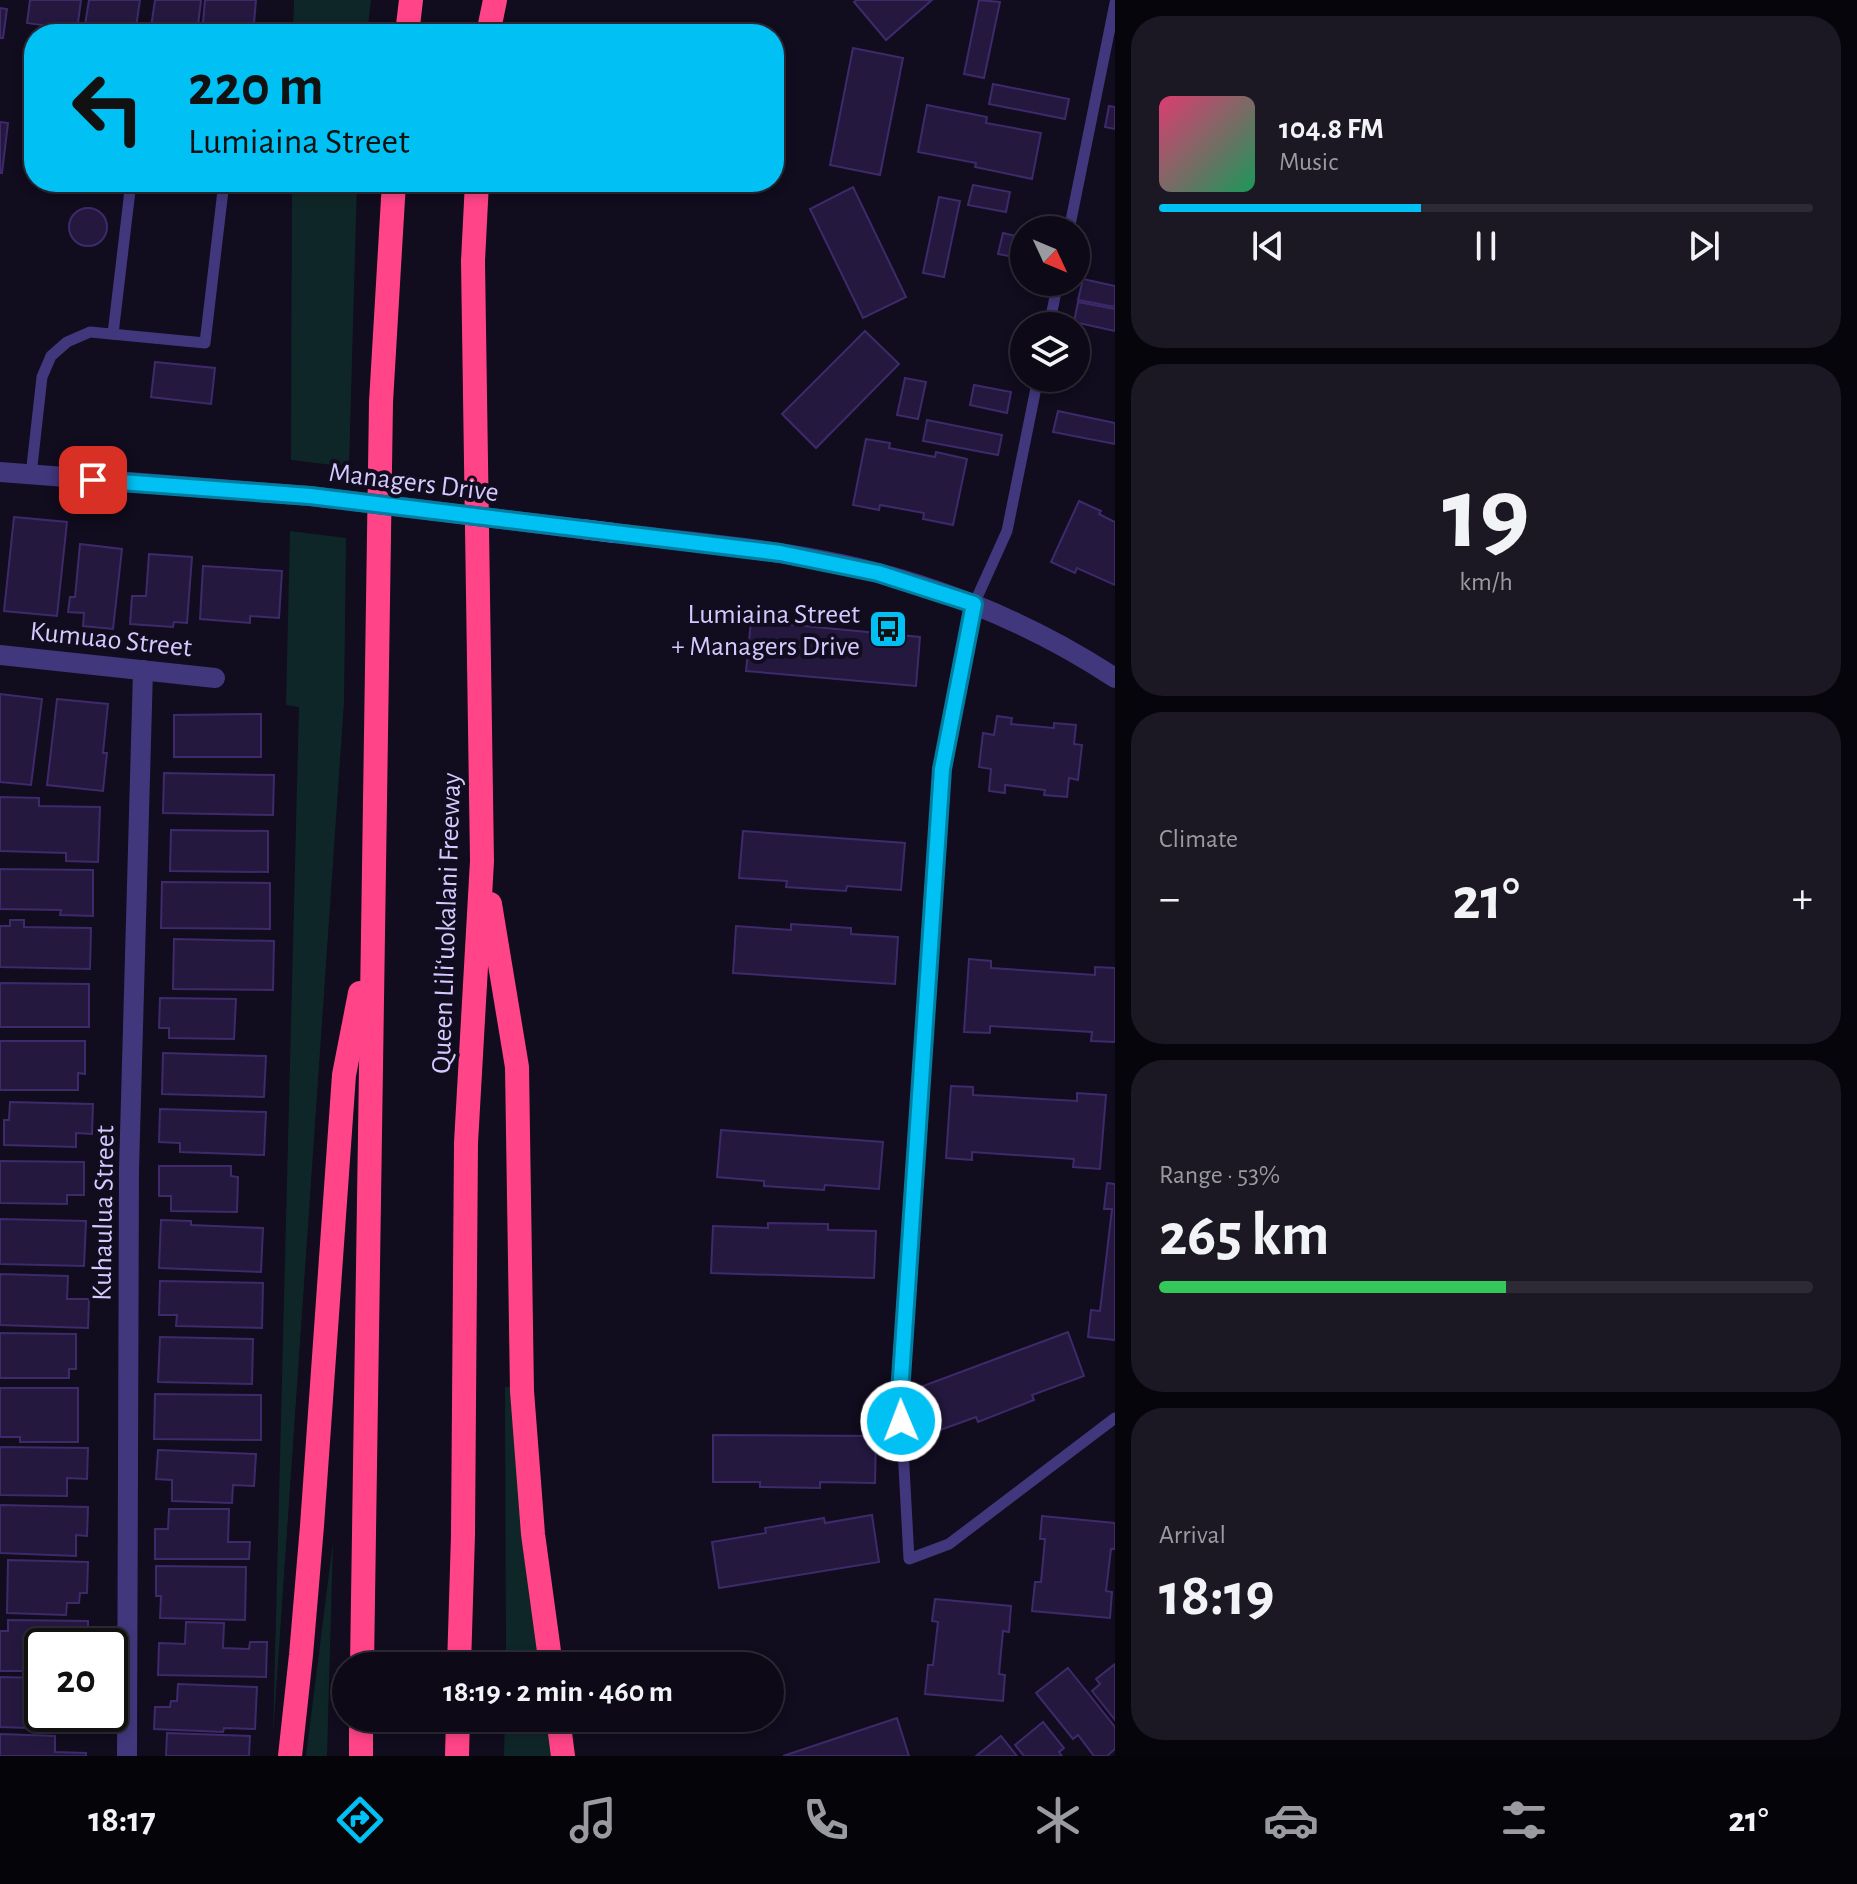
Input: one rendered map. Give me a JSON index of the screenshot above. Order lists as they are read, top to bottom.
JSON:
{
  "streets": {
    "highway": ["Queen Liliʻuokalani Freeway"],
    "street": ["Managers Drive", "Kumuao Street", "Kuhaulua Street"]
  },
  "crossings": [
    ["Kumuao Street", "Kuhaulua Street"]
  ],
  "places": {
    "bus stop": ["Lumiaina Street + Managers Drive"]
  },
  "north": "bottom right",
  "page": {
    "turn": ["220 m", "Lumiaina Street"],
    "song": ["104.8 FM", "Music"],
    "tile": [
      ["19", "km/h"],
      "Climate",
      ["Range · 53%", "265 km"],
      ["Arrival", "18:19"]
    ],
    "heat": ["−", "21°", "+"],
    "limit": "20",
    "trip": "18:19 · 2 min · 460 m",
    "tabs": ["18:17", "21°"]
  }
}
